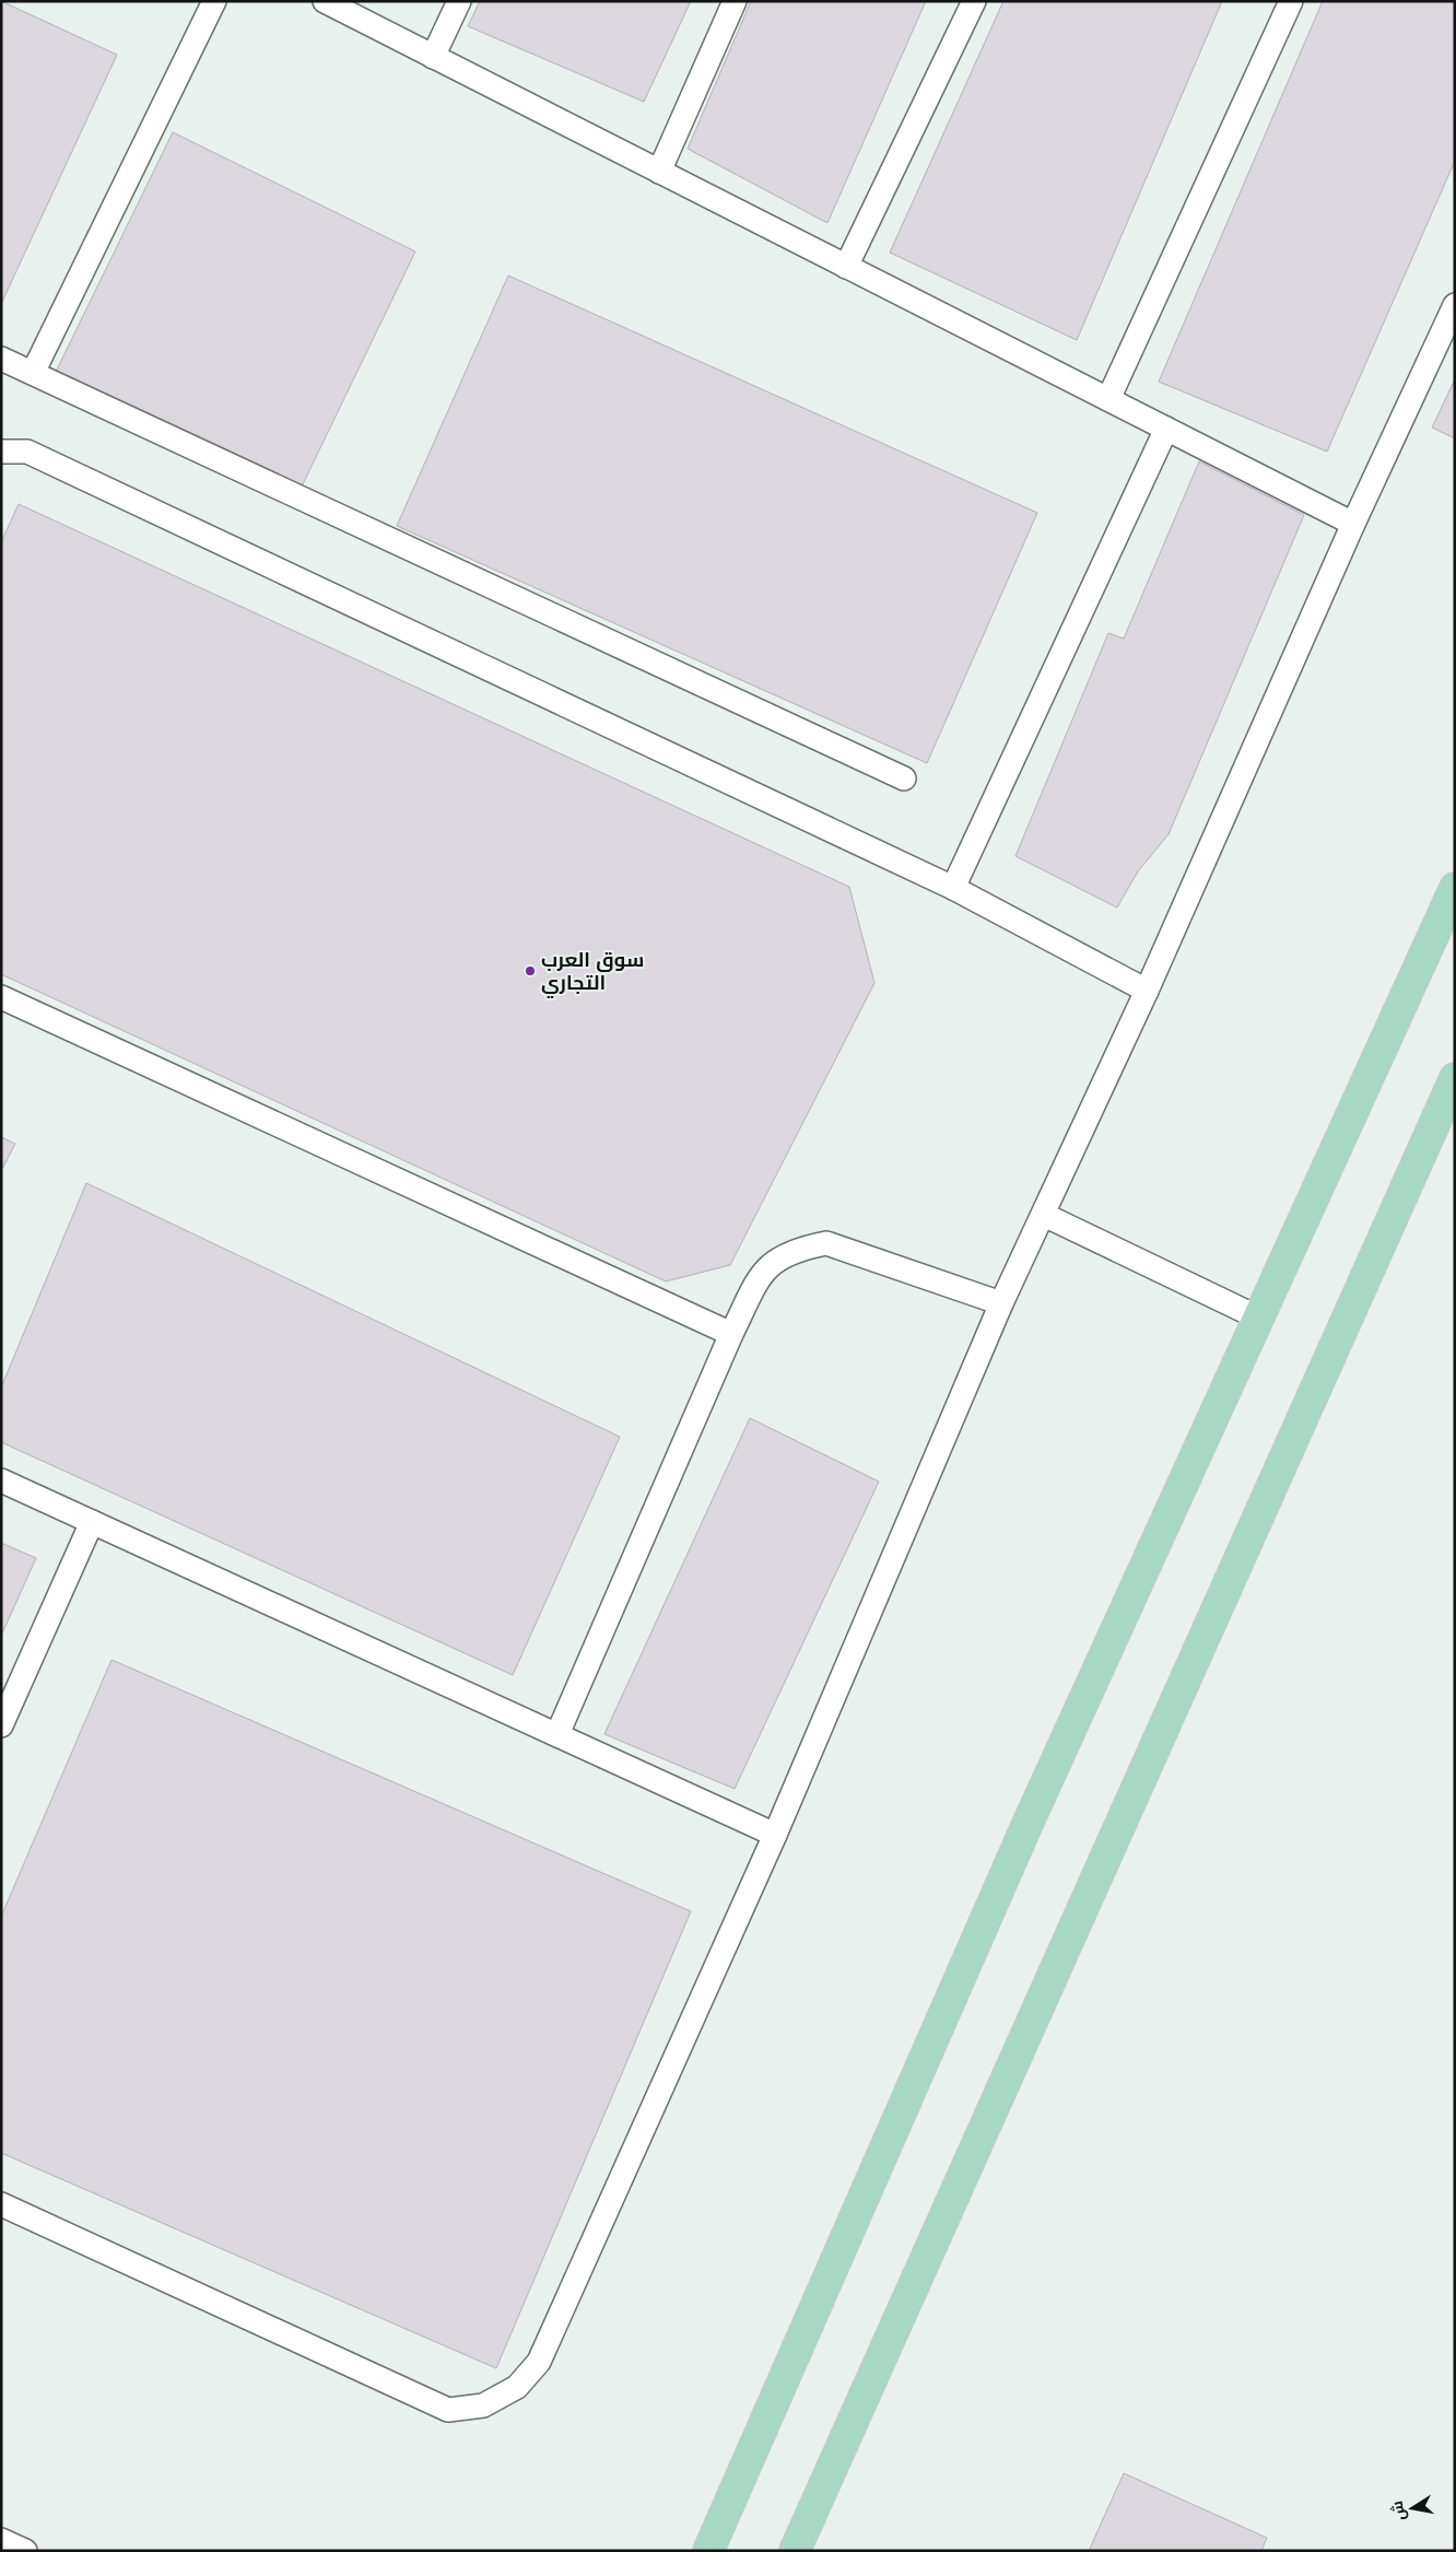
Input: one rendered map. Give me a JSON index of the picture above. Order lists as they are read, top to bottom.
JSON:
{
  "places": ["سوق العرب التجاري"],
  "north": "left"
}
